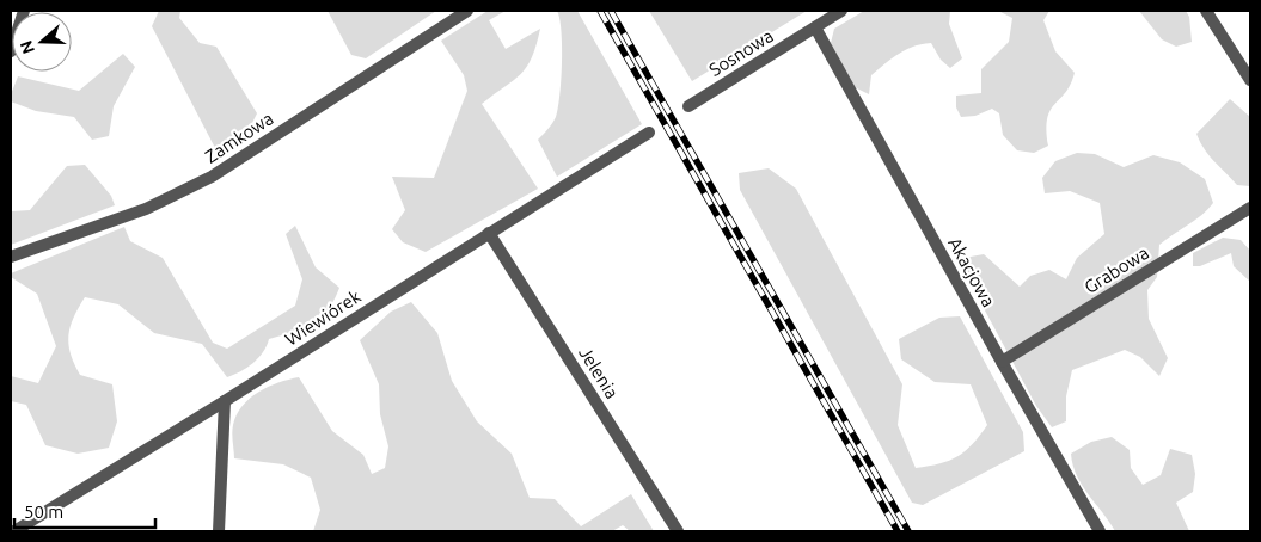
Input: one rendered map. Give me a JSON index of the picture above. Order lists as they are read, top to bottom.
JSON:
{
  "streets": {
    "street": [
      "Sosnowa",
      "Zamkowa",
      "Grabowa",
      "Akacjowa",
      "Wiewiórek",
      "Jelenia"
    ]
  },
  "crossings": [
    ["Sosnowa", "Akacjowa"],
    ["Grabowa", "Akacjowa"],
    ["Wiewiórek", "Jelenia"]
  ],
  "scale_bar": "50 m",
  "north": "left"
}
